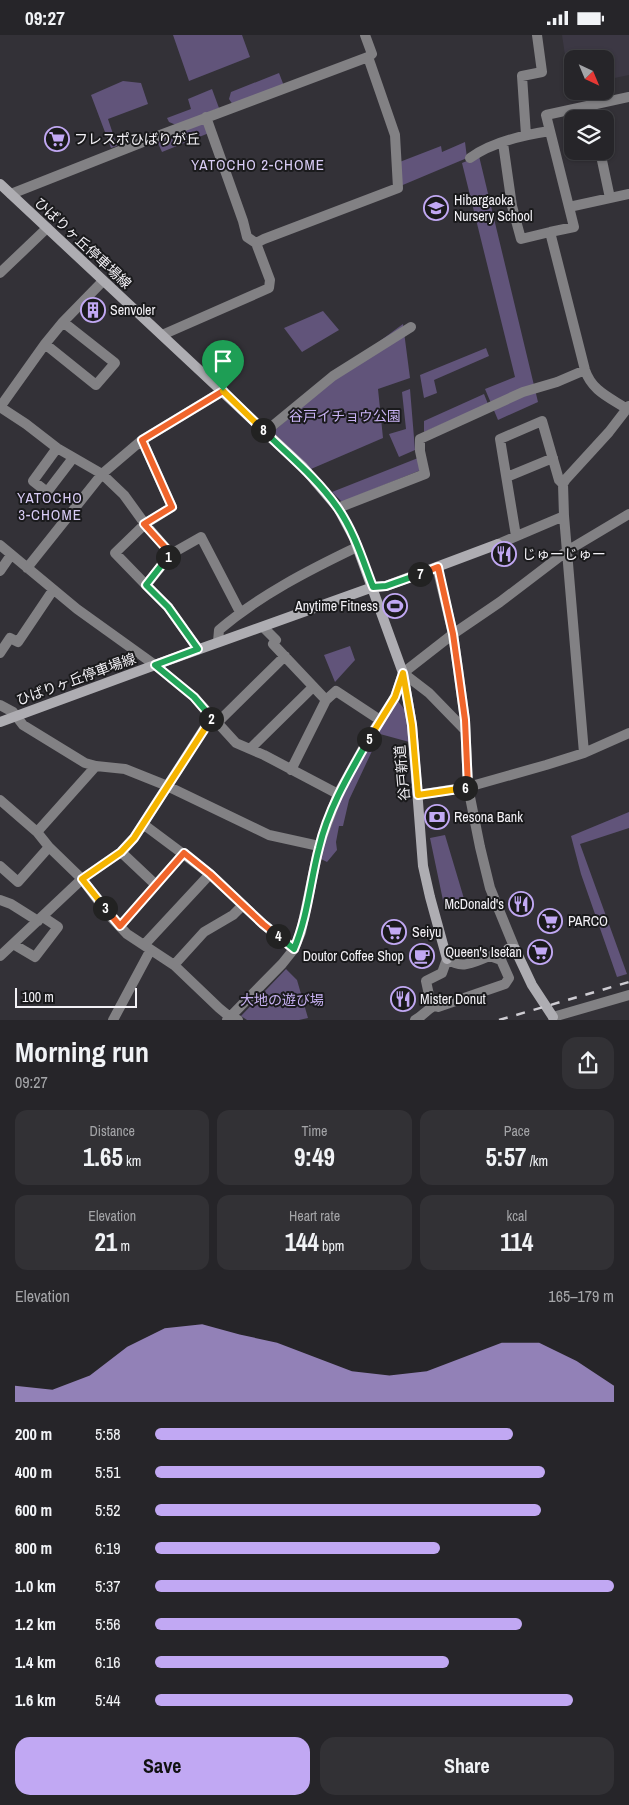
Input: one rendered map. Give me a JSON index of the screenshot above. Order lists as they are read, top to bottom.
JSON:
{
  "streets": {
    "main road": ["ひばりヶ丘停車場線", "谷戸新道"]
  },
  "crossings": [
    ["ひばりヶ丘停車場線", "谷戸新道"]
  ],
  "districts": ["YATOCHO 2-CHOME", "YATOCHO 3-CHOME"],
  "parks": ["谷戸イチョウ公園", "大地の遊び場"],
  "places": {
    "supermarket": [
      "フレスポひばりが丘",
      "PARCO",
      "Seiyu",
      "Queen's Isetan"
    ],
    "school or university": ["Hibargaoka Nursery School"],
    "building": ["Senvoler"],
    "restaurant": ["じゅーじゅー", "McDonald's", "Mister Donut"],
    "sports": ["Anytime Fitness"],
    "bank": ["Resona Bank"],
    "cafe": ["Doutor Coffee Shop"]
  },
  "scale_bar": "100 m",
  "north": "bottom right",
  "page": {
    "status": "09:27",
    "pins": [
      "8",
      "1",
      "7",
      "2",
      "5",
      "6",
      "3",
      "4"
    ],
    "scale": "100 m",
    "heading": ["Morning run", "09:27"],
    "stats": [
      ["Distance", "1.65 km"],
      ["Time", "9:49"],
      ["Pace", "5:57 /km"],
      ["Elevation", "21 m"],
      ["Heart rate", "144 bpm"],
      ["kcal", "114"]
    ],
    "chart": ["Elevation", "165–179 m"],
    "list": [
      {
        "name": "200 m",
        "note": "5:58"
      },
      {
        "name": "400 m",
        "note": "5:51"
      },
      {
        "name": "600 m",
        "note": "5:52"
      },
      {
        "name": "800 m",
        "note": "6:19"
      },
      {
        "name": "1.0 km",
        "note": "5:37"
      },
      {
        "name": "1.2 km",
        "note": "5:56"
      },
      {
        "name": "1.4 km",
        "note": "6:16"
      },
      {
        "name": "1.6 km",
        "note": "5:44"
      }
    ],
    "buttons": ["Save", "Share"]
  }
}
